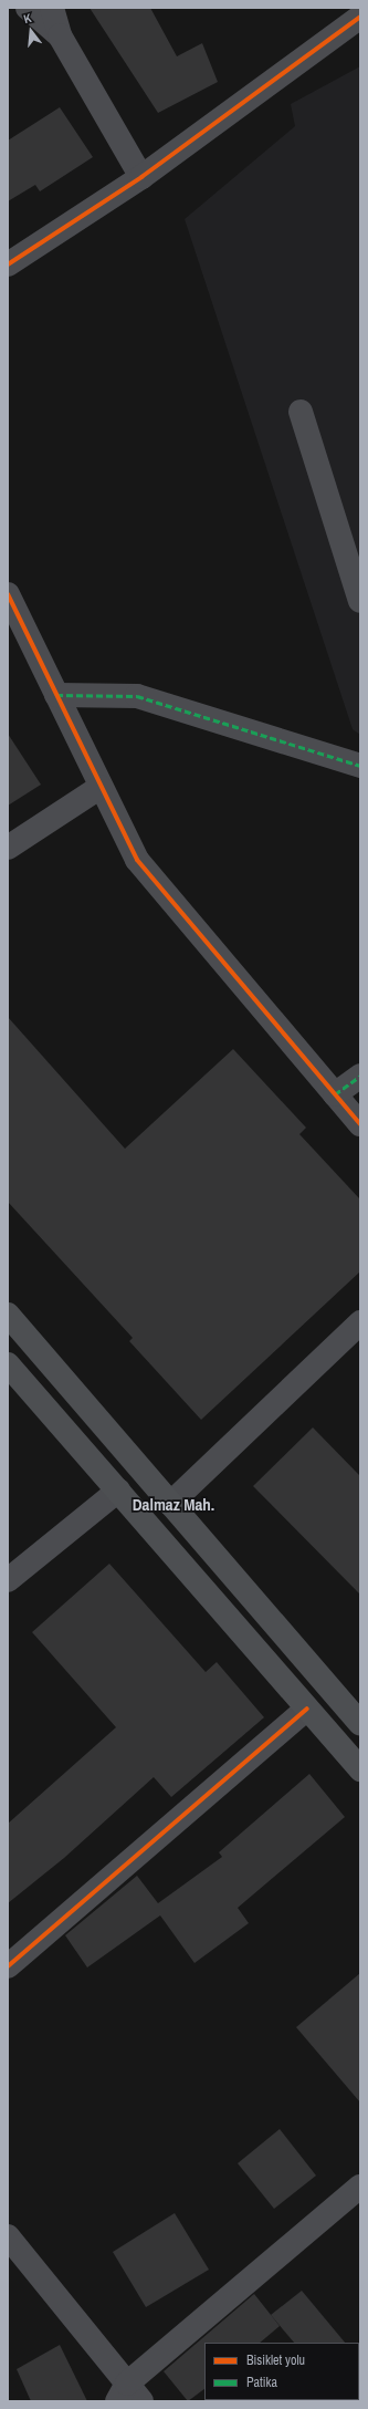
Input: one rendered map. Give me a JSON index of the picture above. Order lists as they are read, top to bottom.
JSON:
{
  "districts": ["Dalmaz Mah."],
  "legend": ["Bisiklet yolu", "Patika"],
  "north": "top"
}
